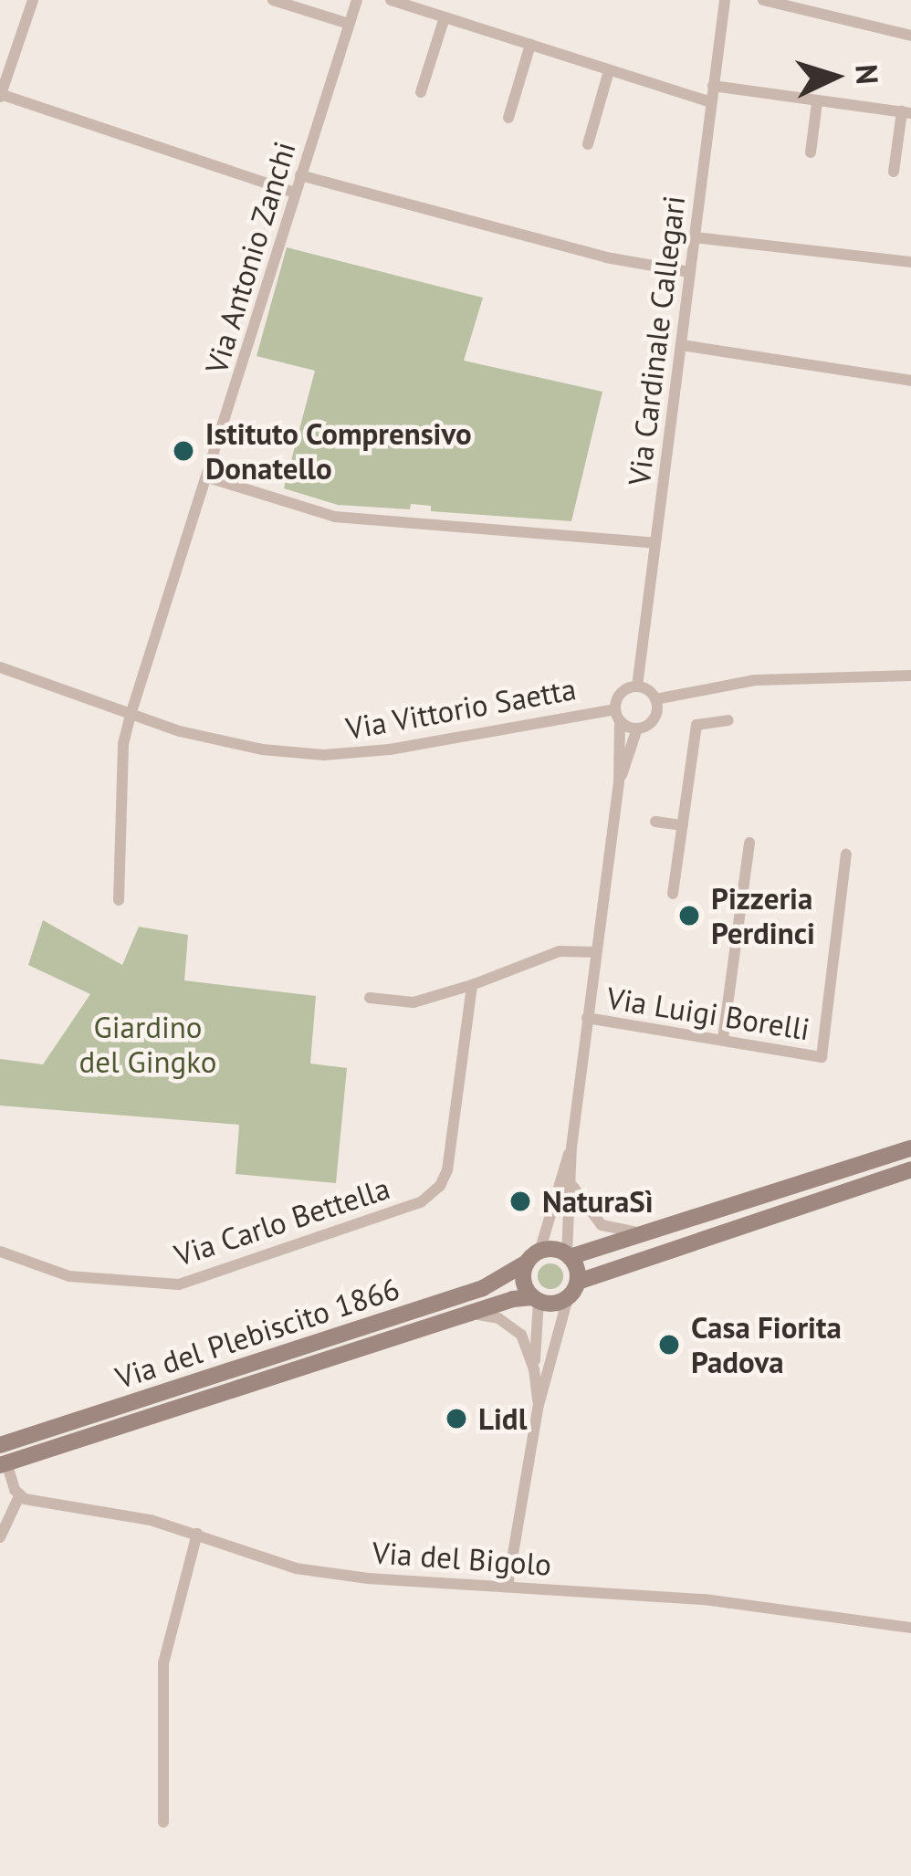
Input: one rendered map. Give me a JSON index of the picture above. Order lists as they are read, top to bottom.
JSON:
{
  "streets": {
    "main road": ["Via del Plebiscito 1866"],
    "street": [
      "Via Antonio Zanchi",
      "Via Cardinale Callegari",
      "Via Vittorio Saetta",
      "Via Luigi Borelli",
      "Via Carlo Bettella",
      "Via del Bigolo"
    ]
  },
  "crossings": [
    ["Via Antonio Zanchi", "Via Vittorio Saetta"],
    ["Via Cardinale Callegari", "Via Vittorio Saetta"]
  ],
  "parks": ["Giardino del Gingko"],
  "places": [
    "Istituto Comprensivo Donatello",
    "Pizzeria Perdinci",
    "NaturaSì",
    "Casa Fiorita Padova",
    "Lidl"
  ],
  "north": "right"
}
